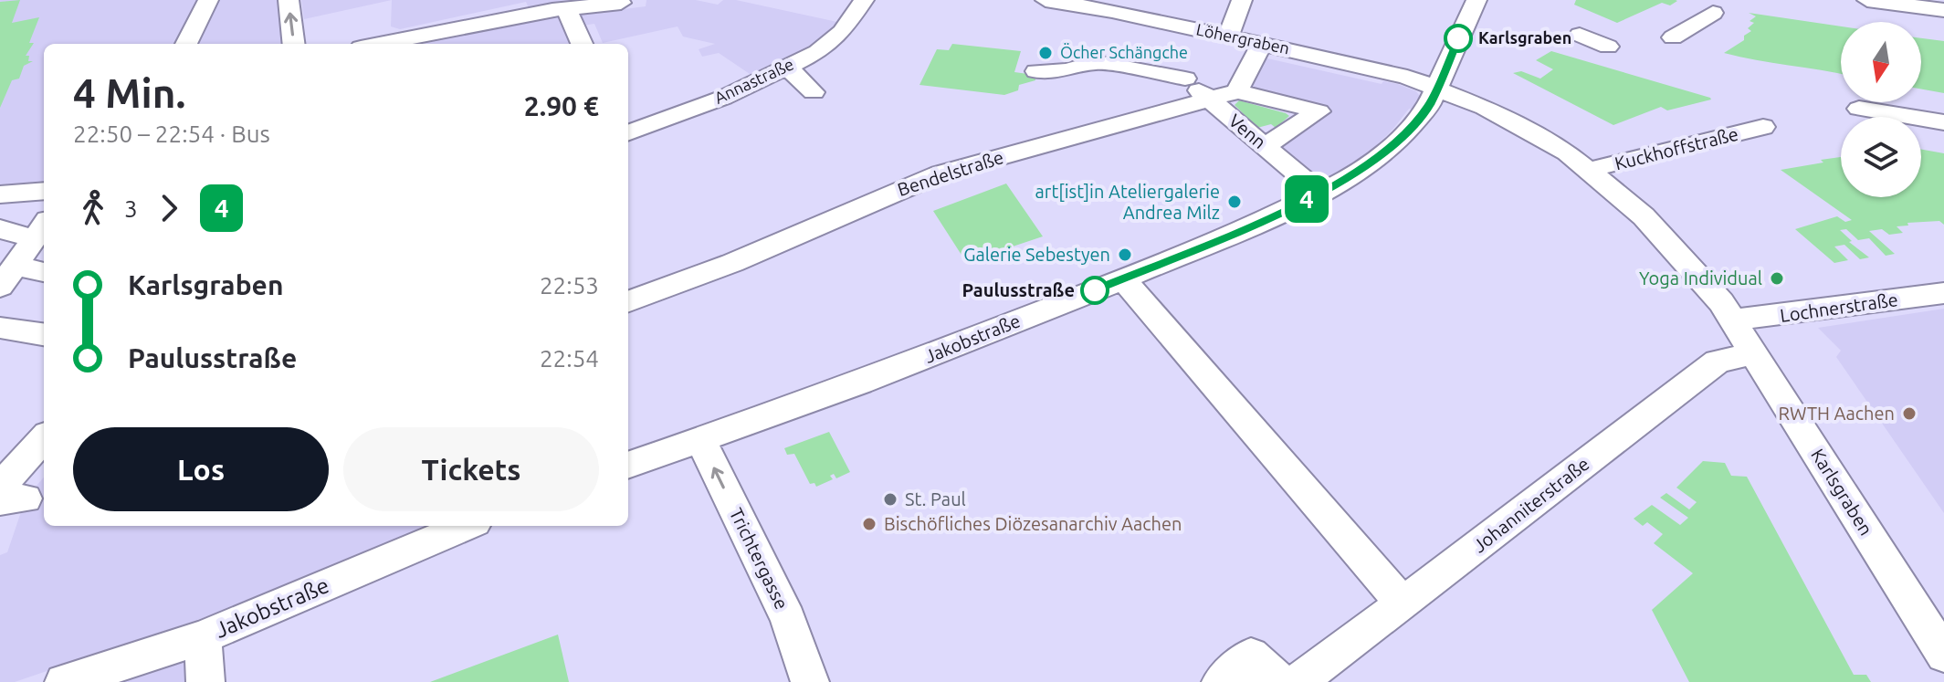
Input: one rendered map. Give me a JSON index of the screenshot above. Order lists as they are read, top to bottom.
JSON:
{
  "streets": {
    "street": [
      "Löhergraben",
      "Annastraße",
      "Venn",
      "Kuckhoffstraße",
      "Bendelstraße",
      "Lochnerstraße",
      "Jakobstraße",
      "Karlsgraben",
      "Johanniterstraße",
      "Trichtergasse"
    ]
  },
  "crossings": [
    ["Löhergraben", "Jakobstraße"],
    ["Löhergraben", "Karlsgraben"],
    ["Venn", "Bendelstraße"],
    ["Venn", "Jakobstraße"],
    ["Kuckhoffstraße", "Karlsgraben"],
    ["Lochnerstraße", "Karlsgraben"],
    ["Jakobstraße", "Karlsgraben"],
    ["Jakobstraße", "Trichtergasse"],
    ["Karlsgraben", "Johanniterstraße"]
  ],
  "one_way": ["Trichtergasse"],
  "places": [
    "Karlsgraben",
    "Öcher Schängche",
    "art[ist]in Ateliergalerie Andrea Milz",
    "Galerie Sebestyen",
    "Yoga Individual",
    "Paulusstraße",
    "RWTH Aachen",
    "St. Paul",
    "Bischöfliches Diözesanarchiv Aachen"
  ],
  "lines": ["bus line 4"],
  "north": "bottom",
  "page": {
    "on_map": "4",
    "heading": ["4 Min.", "22:50 – 22:54 · Bus", "2.90 €"],
    "legs": ["3", "4"],
    "list": [
      {
        "name": "Karlsgraben",
        "value": "22:53"
      },
      {
        "name": "Paulusstraße",
        "value": "22:54"
      }
    ],
    "buttons": ["Los", "Tickets"]
  }
}
